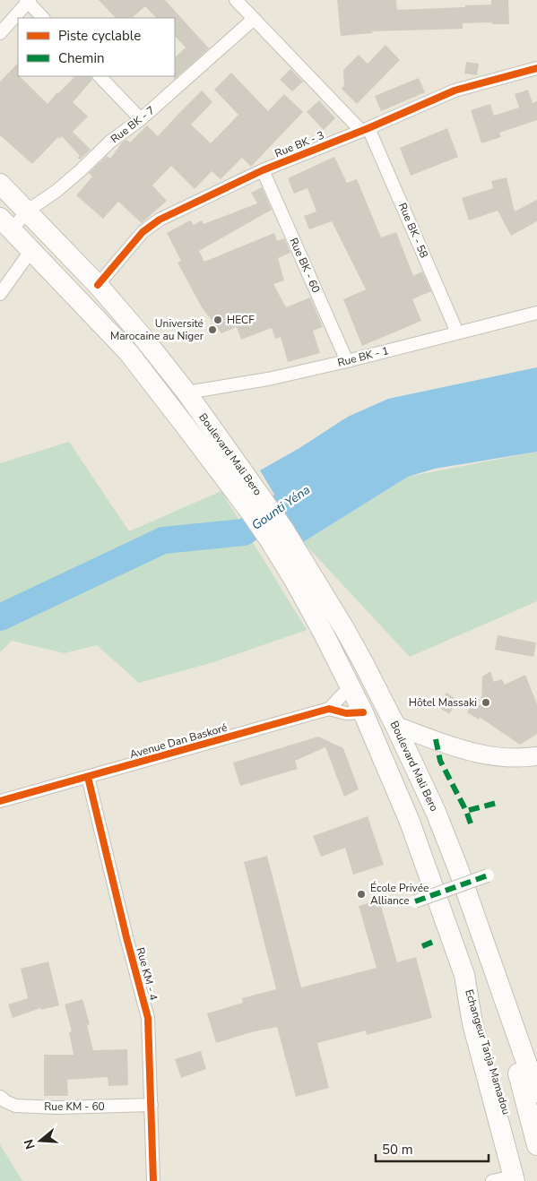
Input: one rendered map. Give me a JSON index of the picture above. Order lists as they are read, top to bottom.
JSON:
{
  "streets": {
    "main road": ["Boulevard Mali Bero", "Echangeur Tanja Mamadou"],
    "street": [
      "Rue BK - 7",
      "Rue BK - 3",
      "Rue BK - 58",
      "Rue BK - 60",
      "Rue BK - 1",
      "Avenue Dan Baskoré",
      "Rue KM - 4",
      "Rue KM - 60"
    ]
  },
  "crossings": [
    ["Rue BK - 7", "Rue BK - 58"],
    ["Rue BK - 7", "Boulevard Mali Bero"],
    ["Rue BK - 3", "Rue BK - 58"],
    ["Rue BK - 3", "Rue BK - 60"],
    ["Rue BK - 3", "Boulevard Mali Bero"],
    ["Rue BK - 58", "Rue BK - 1"],
    ["Rue BK - 60", "Rue BK - 1"],
    ["Rue BK - 1", "Boulevard Mali Bero"],
    ["Boulevard Mali Bero", "Avenue Dan Baskoré"],
    ["Boulevard Mali Bero", "Echangeur Tanja Mamadou"],
    ["Avenue Dan Baskoré", "Rue KM - 4"],
    ["Rue KM - 4", "Rue KM - 60"]
  ],
  "water": ["Gounti Yéna"],
  "places": [
    "HECF",
    "Université Marocaine au Niger",
    "Hôtel Massaki",
    "École Privée Alliance"
  ],
  "legend": ["Piste cyclable", "Chemin"],
  "scale_bar": "50 m",
  "north": "left"
}
